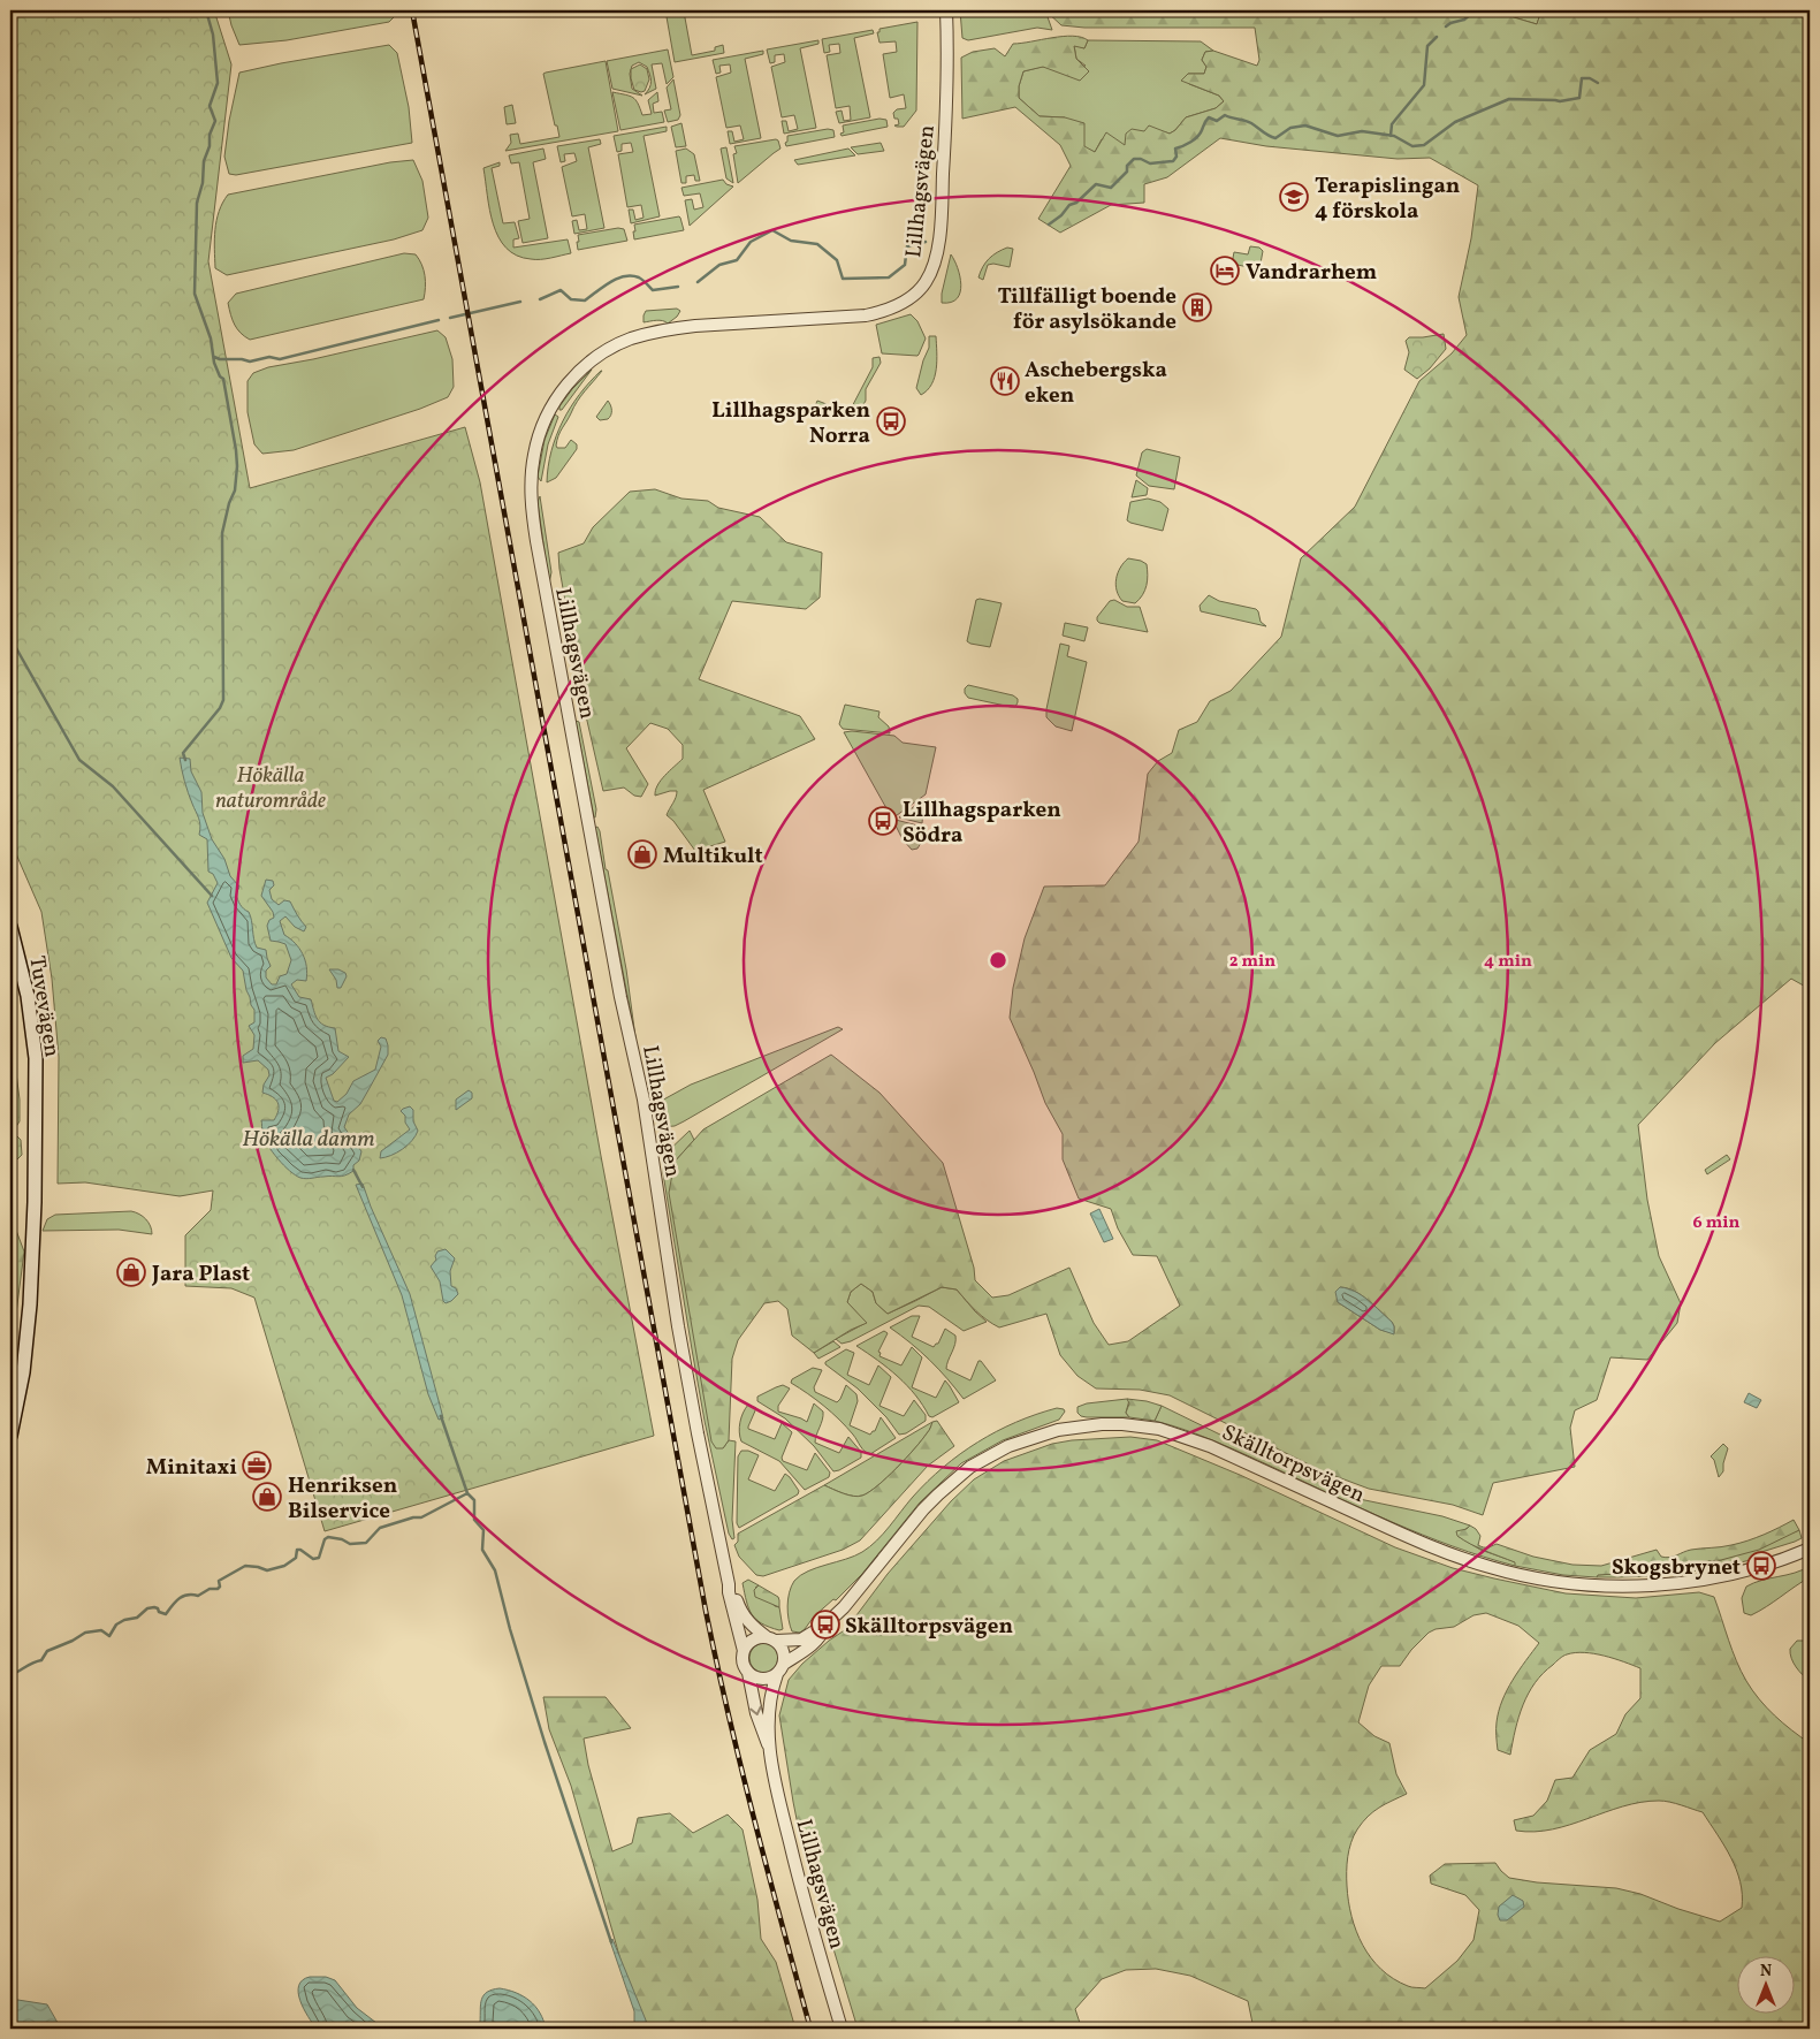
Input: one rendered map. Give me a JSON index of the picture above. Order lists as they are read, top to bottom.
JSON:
{
  "streets": {
    "main road": ["Tuvevägen"],
    "street": ["Lillhagsvägen", "Skälltorpsvägen"]
  },
  "crossings": [
    ["Lillhagsvägen", "Skälltorpsvägen"]
  ],
  "water": ["Hökälla damm"],
  "parks": ["Hökälla naturområde"],
  "places": {
    "school or university": ["Terapislingan 4 förskola"],
    "hotel": ["Vandrarhem"],
    "building": ["Tillfälligt boende för asylsökande"],
    "restaurant": ["Aschebergska eken"],
    "bus stop": [
      "Lillhagsparken Norra",
      "Lillhagsparken Södra",
      "Skogsbrynet",
      "Skälltorpsvägen"
    ],
    "shop": ["Multikult", "Jara Plast", "Henriksen Bilservice"],
    "office": ["Minitaxi"]
  },
  "north": "top",
  "rings": ["2 min", "4 min", "6 min"]
}
